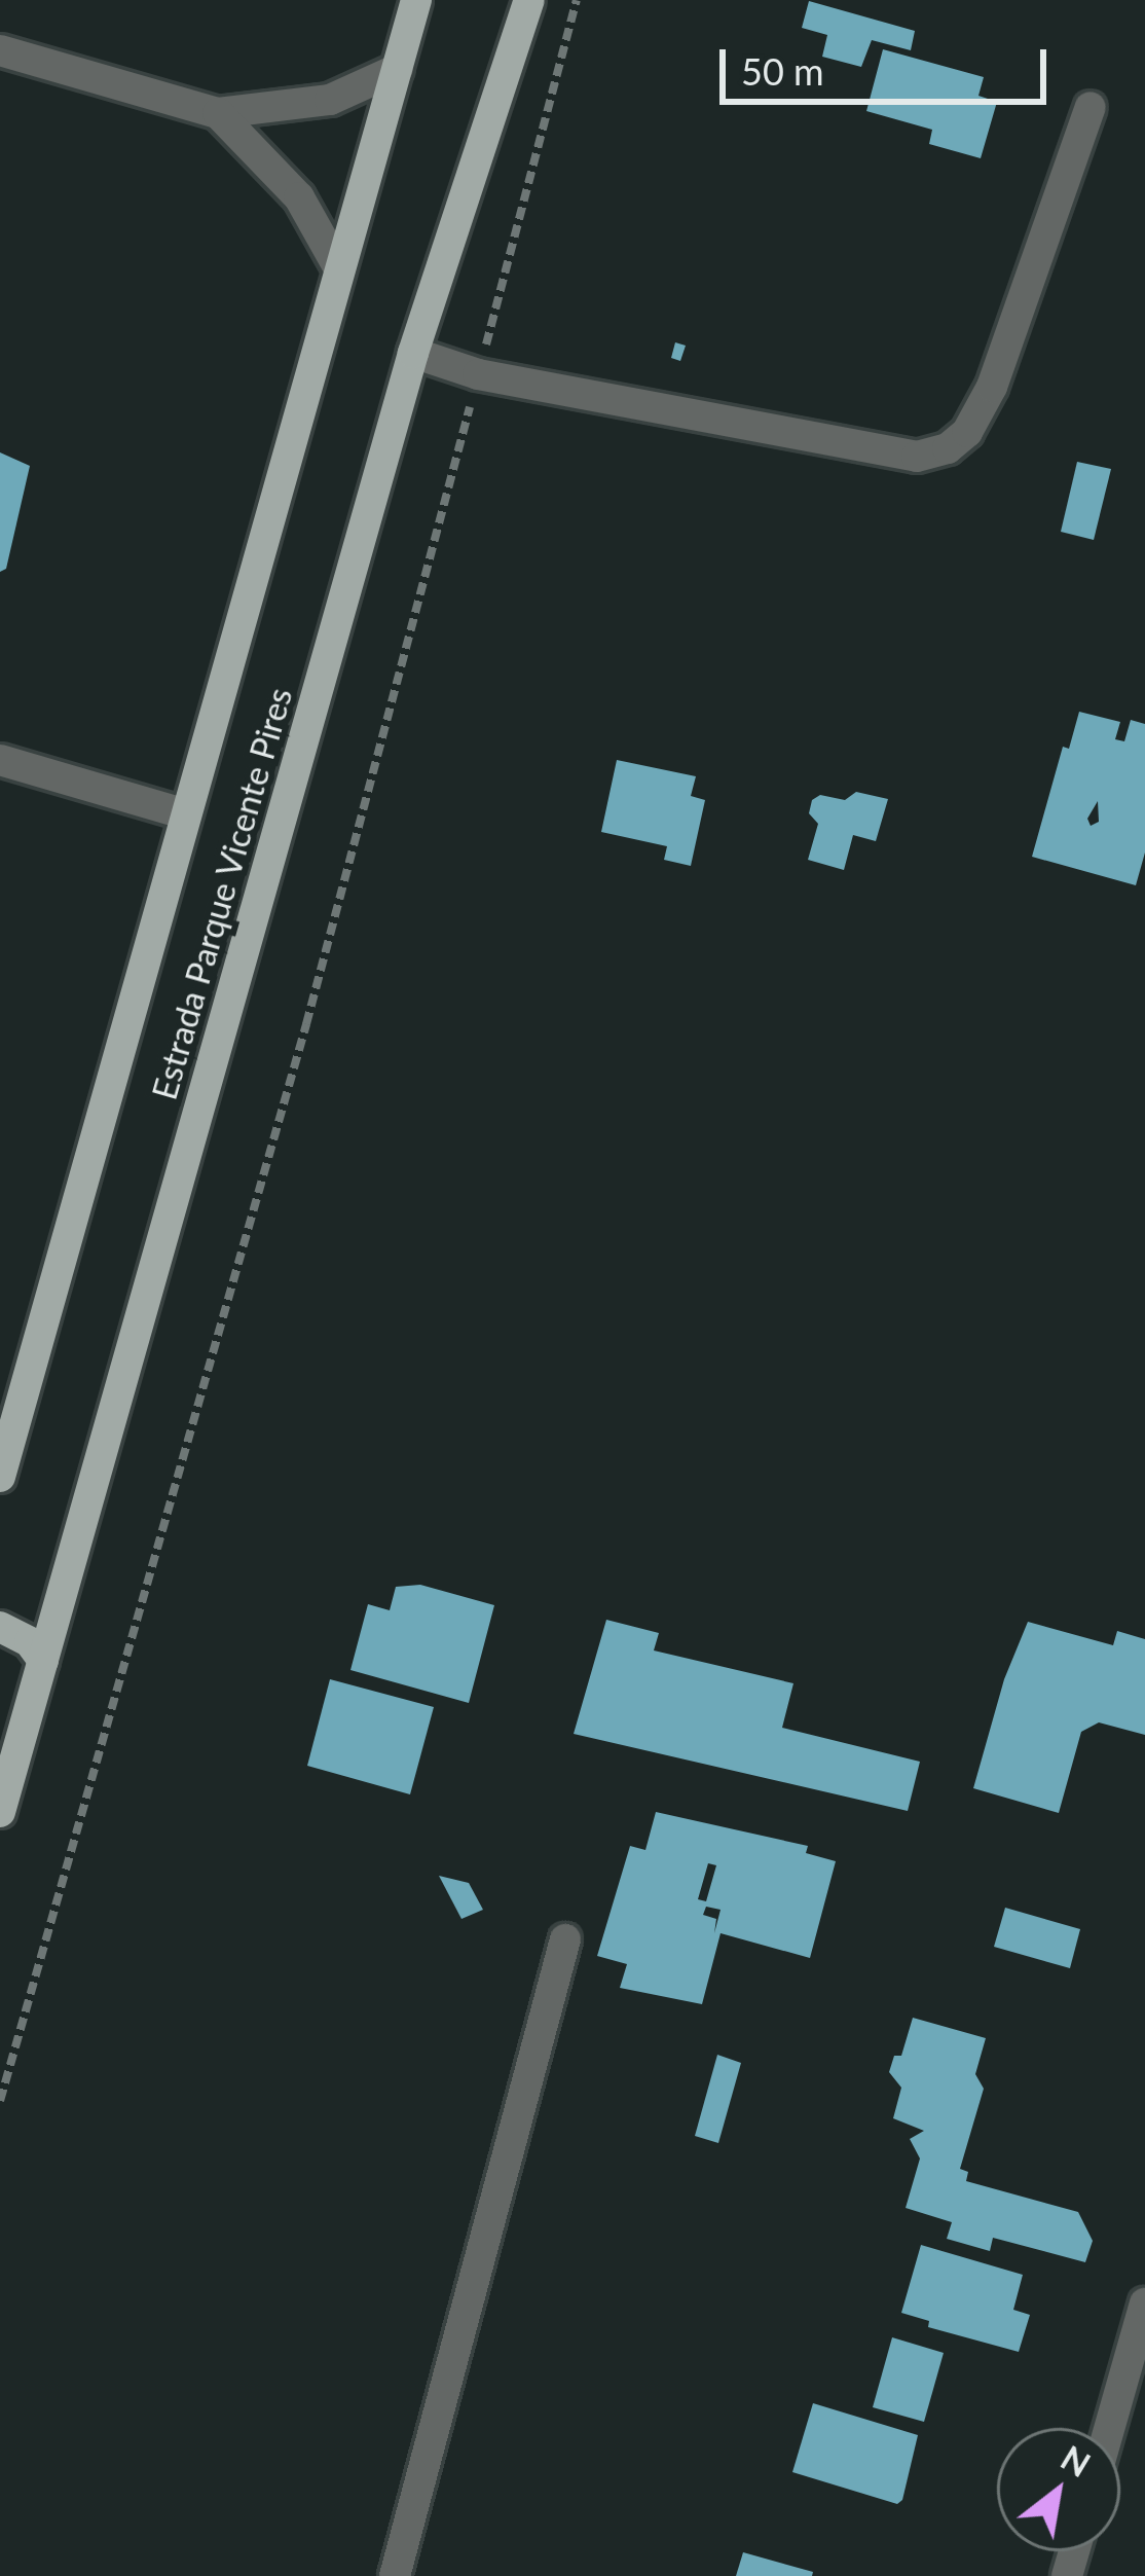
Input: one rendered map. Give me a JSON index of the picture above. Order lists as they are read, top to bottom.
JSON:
{
  "streets": {
    "main road": ["Estrada Parque Vicente Pires"]
  },
  "scale_bar": "50 m",
  "north": "top right"
}
